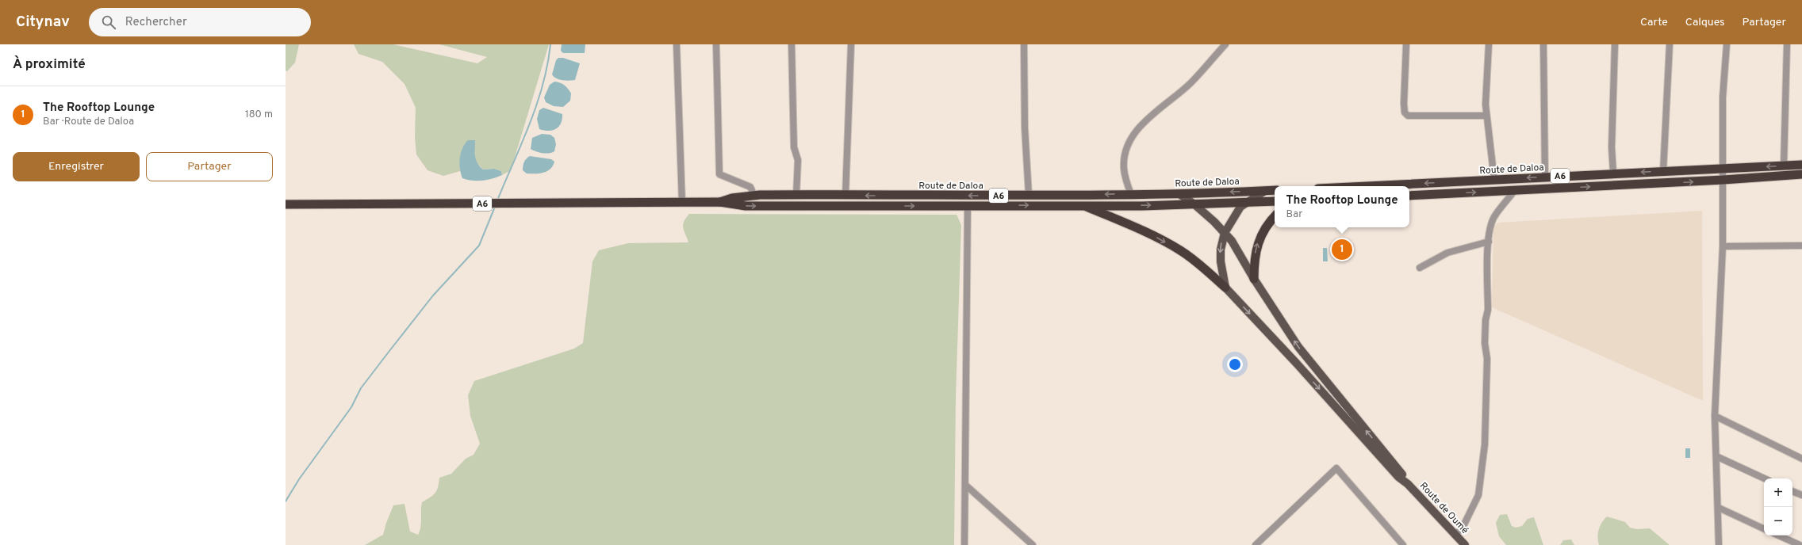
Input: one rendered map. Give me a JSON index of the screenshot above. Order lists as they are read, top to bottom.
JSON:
{
  "streets": {
    "highway": ["Route de Daloa", "A6"],
    "main road": ["Route de Oumé"]
  },
  "crossings": [
    ["Route de Daloa", "A6"]
  ],
  "page": {
    "header": "Citynav",
    "search": "Rechercher",
    "nav": ["Carte", "Calques", "Partager"],
    "heading": "À proximité",
    "list": [
      {
        "mark": "1",
        "name": "The Rooftop Lounge",
        "note": "Bar · Route de Daloa",
        "value": "180 m"
      }
    ],
    "buttons": ["Enregistrer", "Partager"],
    "popup": ["The Rooftop Lounge", "Bar"],
    "pins": "1",
    "map_buttons": ["+", "−"]
  }
}
